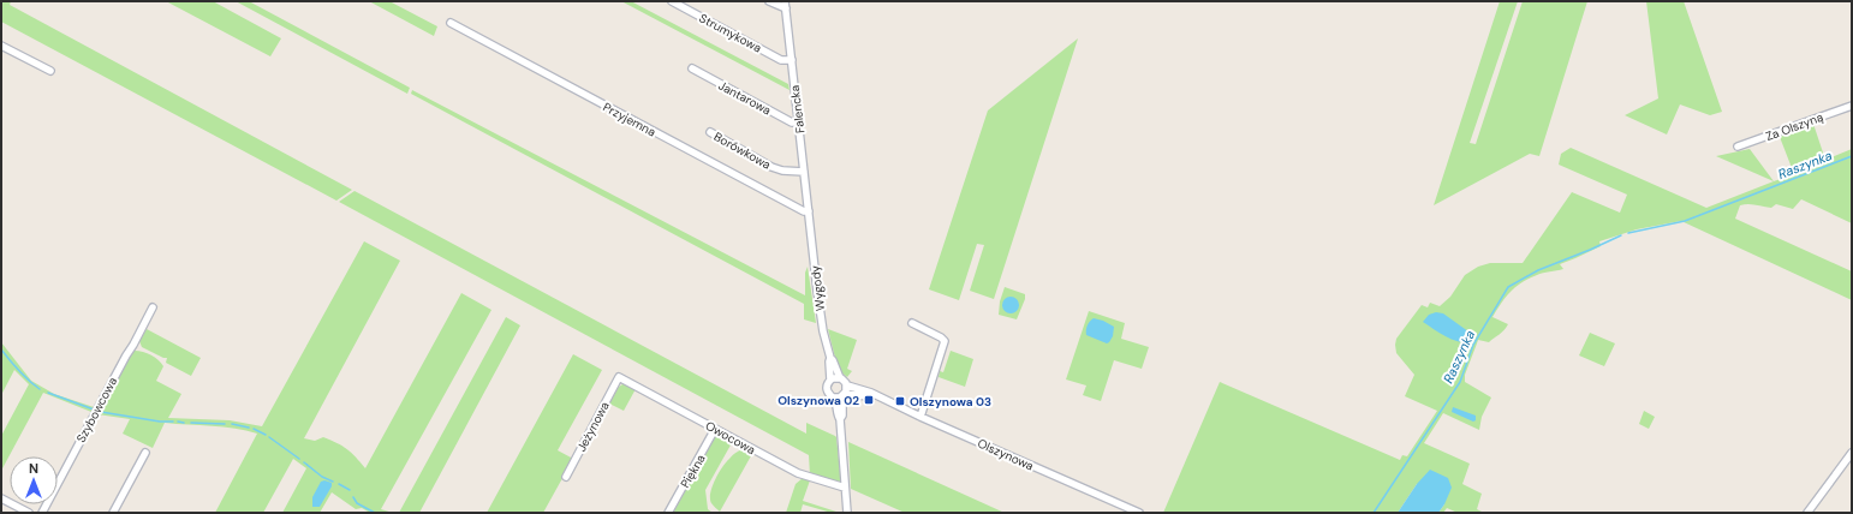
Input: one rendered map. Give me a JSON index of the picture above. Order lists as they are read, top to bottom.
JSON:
{
  "streets": {
    "street": [
      "Strumykowa",
      "Jantarowa",
      "Falencka",
      "Przyjemna",
      "Za Olszyną",
      "Borówkowa",
      "Wygody",
      "Szybowcowa",
      "Jeżynowa",
      "Owocowa",
      "Olszynowa",
      "Piękna"
    ]
  },
  "crossings": [
    ["Strumykowa", "Falencka"],
    ["Jantarowa", "Falencka"],
    ["Falencka", "Przyjemna"],
    ["Falencka", "Borówkowa"],
    ["Falencka", "Wygody"],
    ["Przyjemna", "Wygody"],
    ["Wygody", "Olszynowa"],
    ["Jeżynowa", "Owocowa"],
    ["Owocowa", "Piękna"]
  ],
  "water": ["Raszynka"],
  "places": {
    "transit": ["Olszynowa 02", "Olszynowa 03"]
  },
  "north": "top"
}
